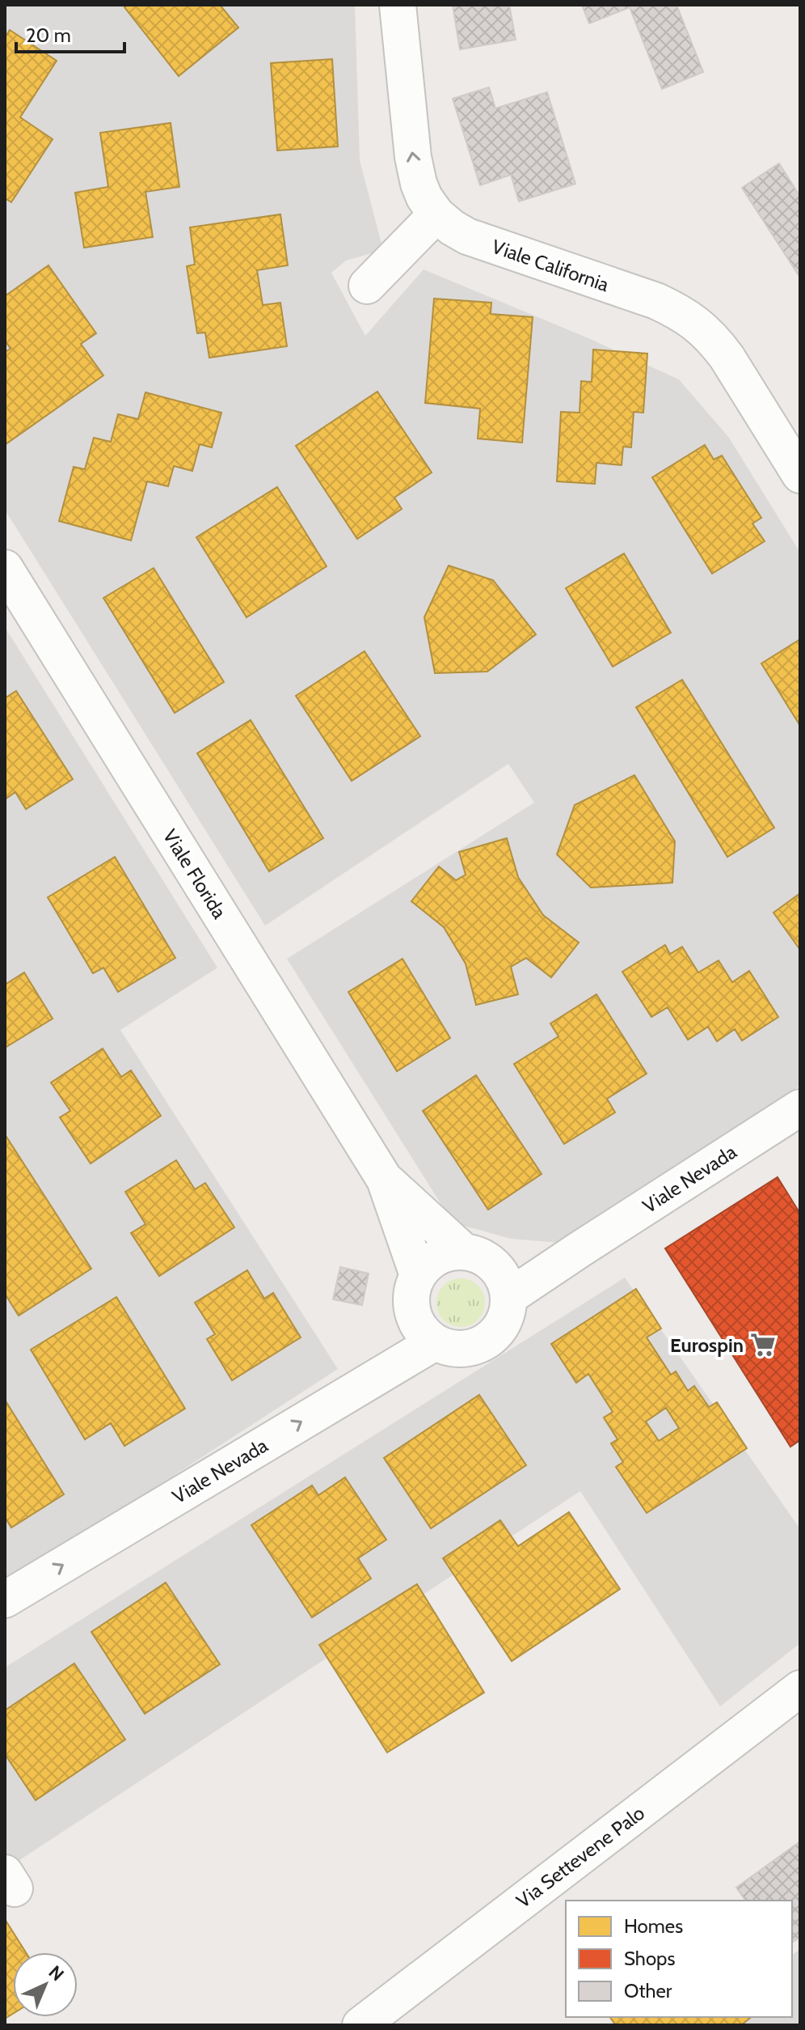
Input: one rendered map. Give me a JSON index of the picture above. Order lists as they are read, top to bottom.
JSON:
{
  "streets": {
    "street": [
      "Viale California",
      "Viale Florida",
      "Viale Nevada",
      "Via Settevene Palo"
    ]
  },
  "crossings": [
    ["Viale Florida", "Viale Nevada"]
  ],
  "one_way": ["Viale Nevada"],
  "places": {
    "supermarket": ["Eurospin"]
  },
  "legend": ["Homes", "Shops", "Other"],
  "scale_bar": "20 m",
  "north": "top right"
}
